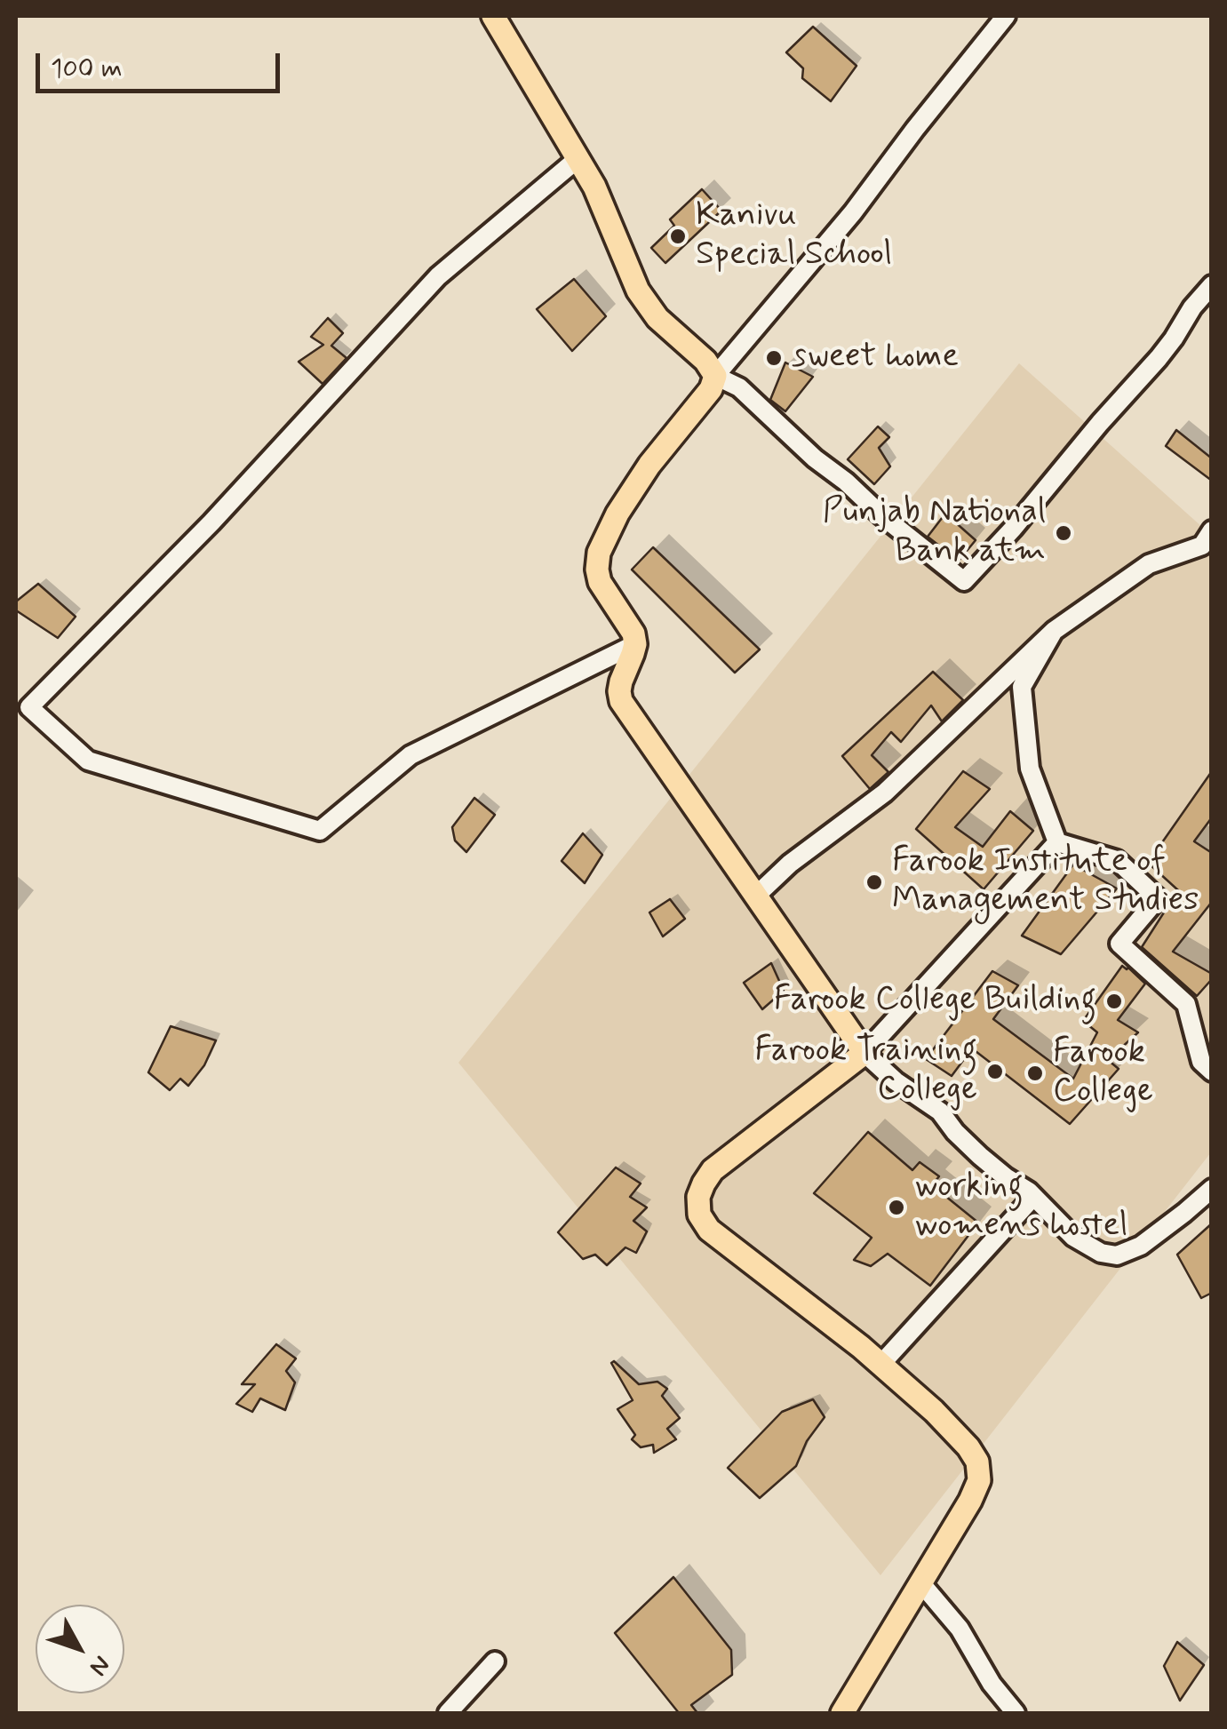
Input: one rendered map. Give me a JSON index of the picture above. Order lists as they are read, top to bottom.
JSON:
{
  "places": [
    "Kanivu Special School",
    "sweet home",
    "Punjab National Bank atm",
    "Farook Institute of Management Studies",
    "Farook College Building",
    "Farook Training College",
    "Farook College",
    "working womens hostel"
  ],
  "scale_bar": "100 m",
  "north": "bottom right"
}
